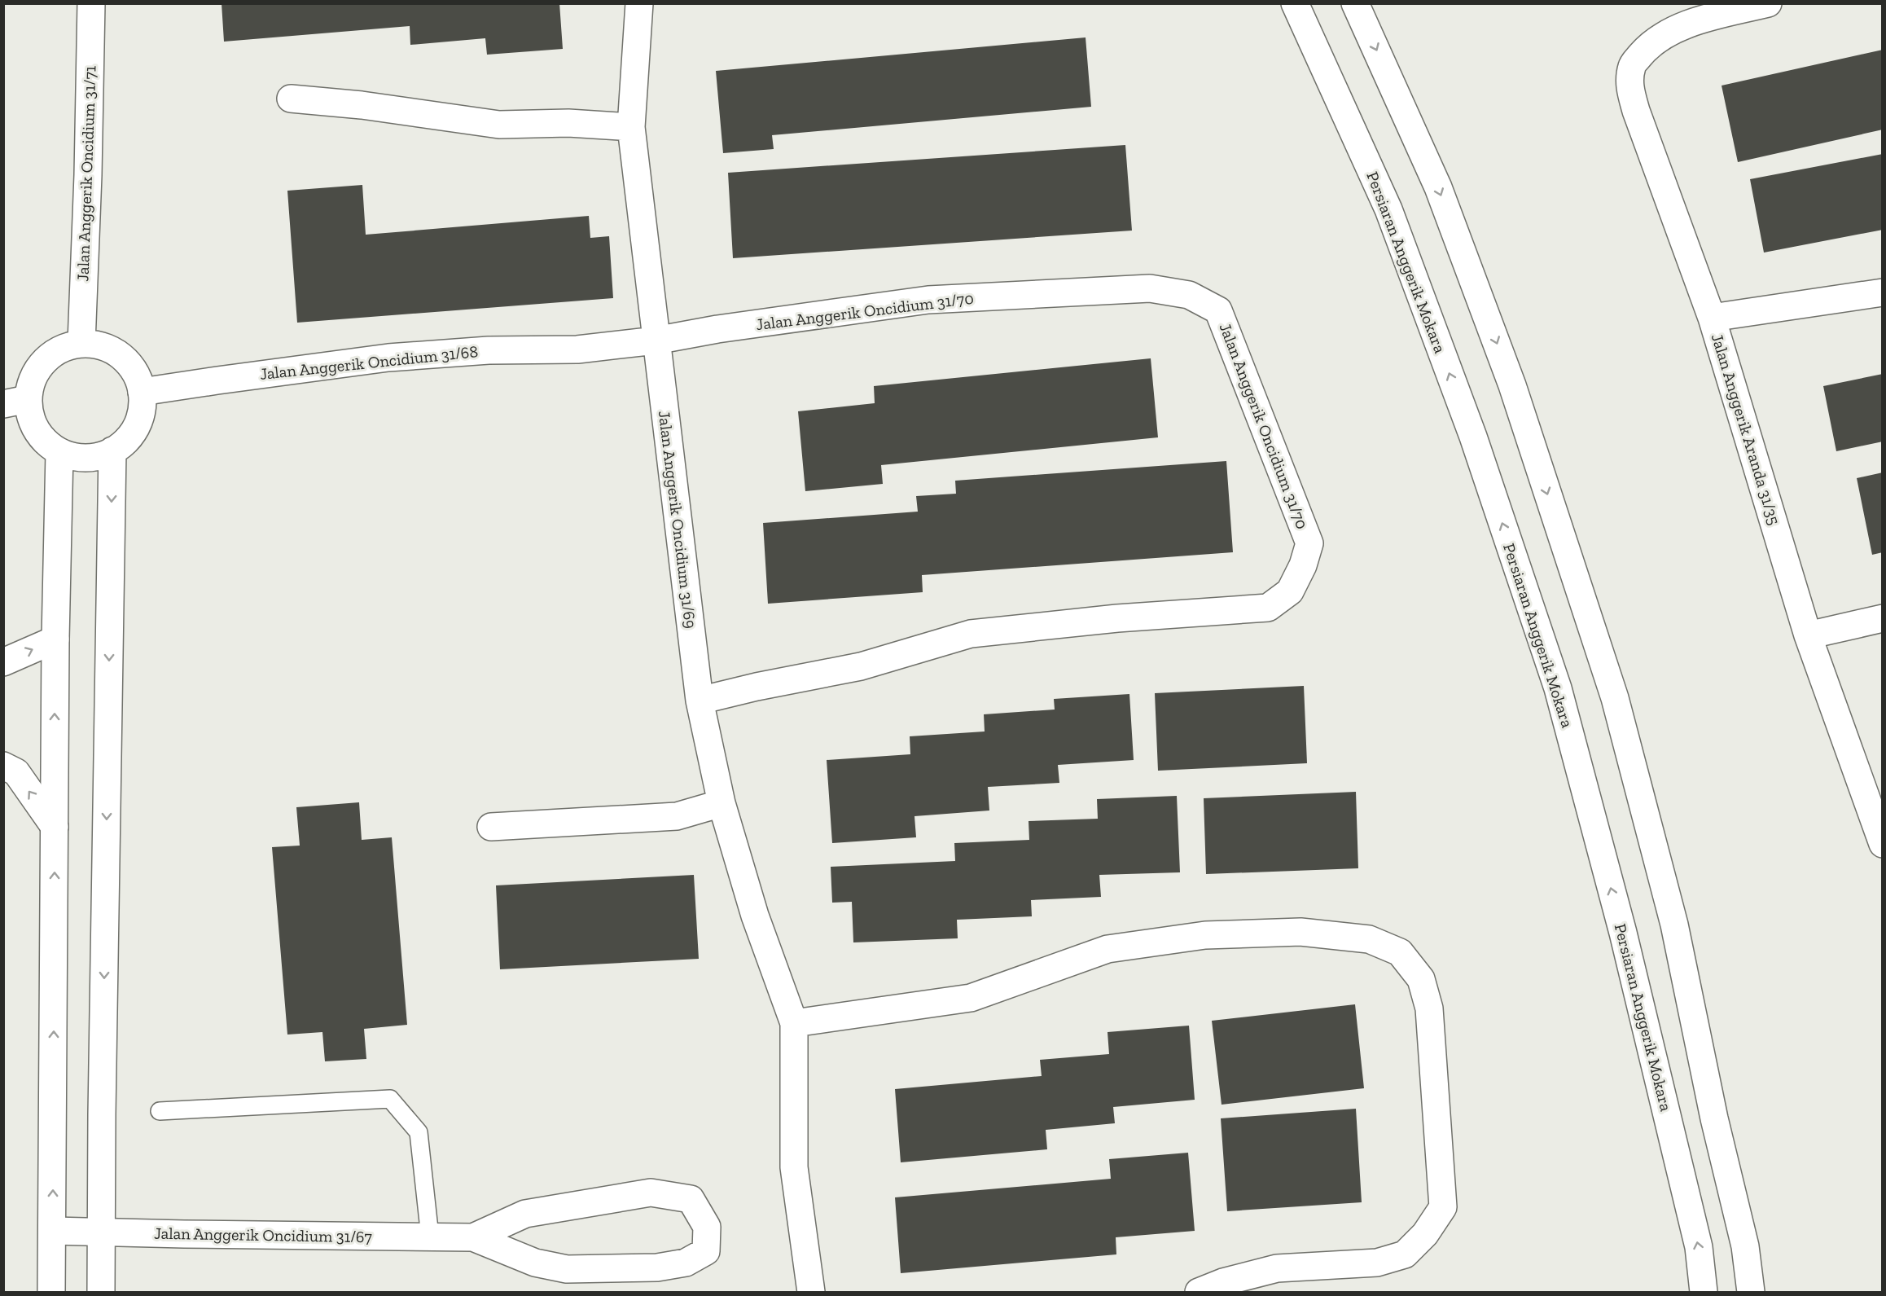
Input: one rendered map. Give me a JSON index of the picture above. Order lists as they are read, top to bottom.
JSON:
{
  "streets": {
    "street": [
      "Jalan Anggerik Oncidium 31/71",
      "Persiaran Anggerik Mokara",
      "Jalan Anggerik Oncidium 31/70",
      "Jalan Anggerik Oncidium 31/68",
      "Jalan Anggerik Aranda 31/35",
      "Jalan Anggerik Oncidium 31/69",
      "Jalan Anggerik Oncidium 31/67"
    ]
  },
  "crossings": [
    ["Jalan Anggerik Oncidium 31/71", "Jalan Anggerik Oncidium 31/68"],
    ["Jalan Anggerik Oncidium 31/70", "Jalan Anggerik Oncidium 31/68"],
    ["Jalan Anggerik Oncidium 31/70", "Jalan Anggerik Oncidium 31/69"],
    ["Jalan Anggerik Oncidium 31/68", "Jalan Anggerik Oncidium 31/69"]
  ]
}
